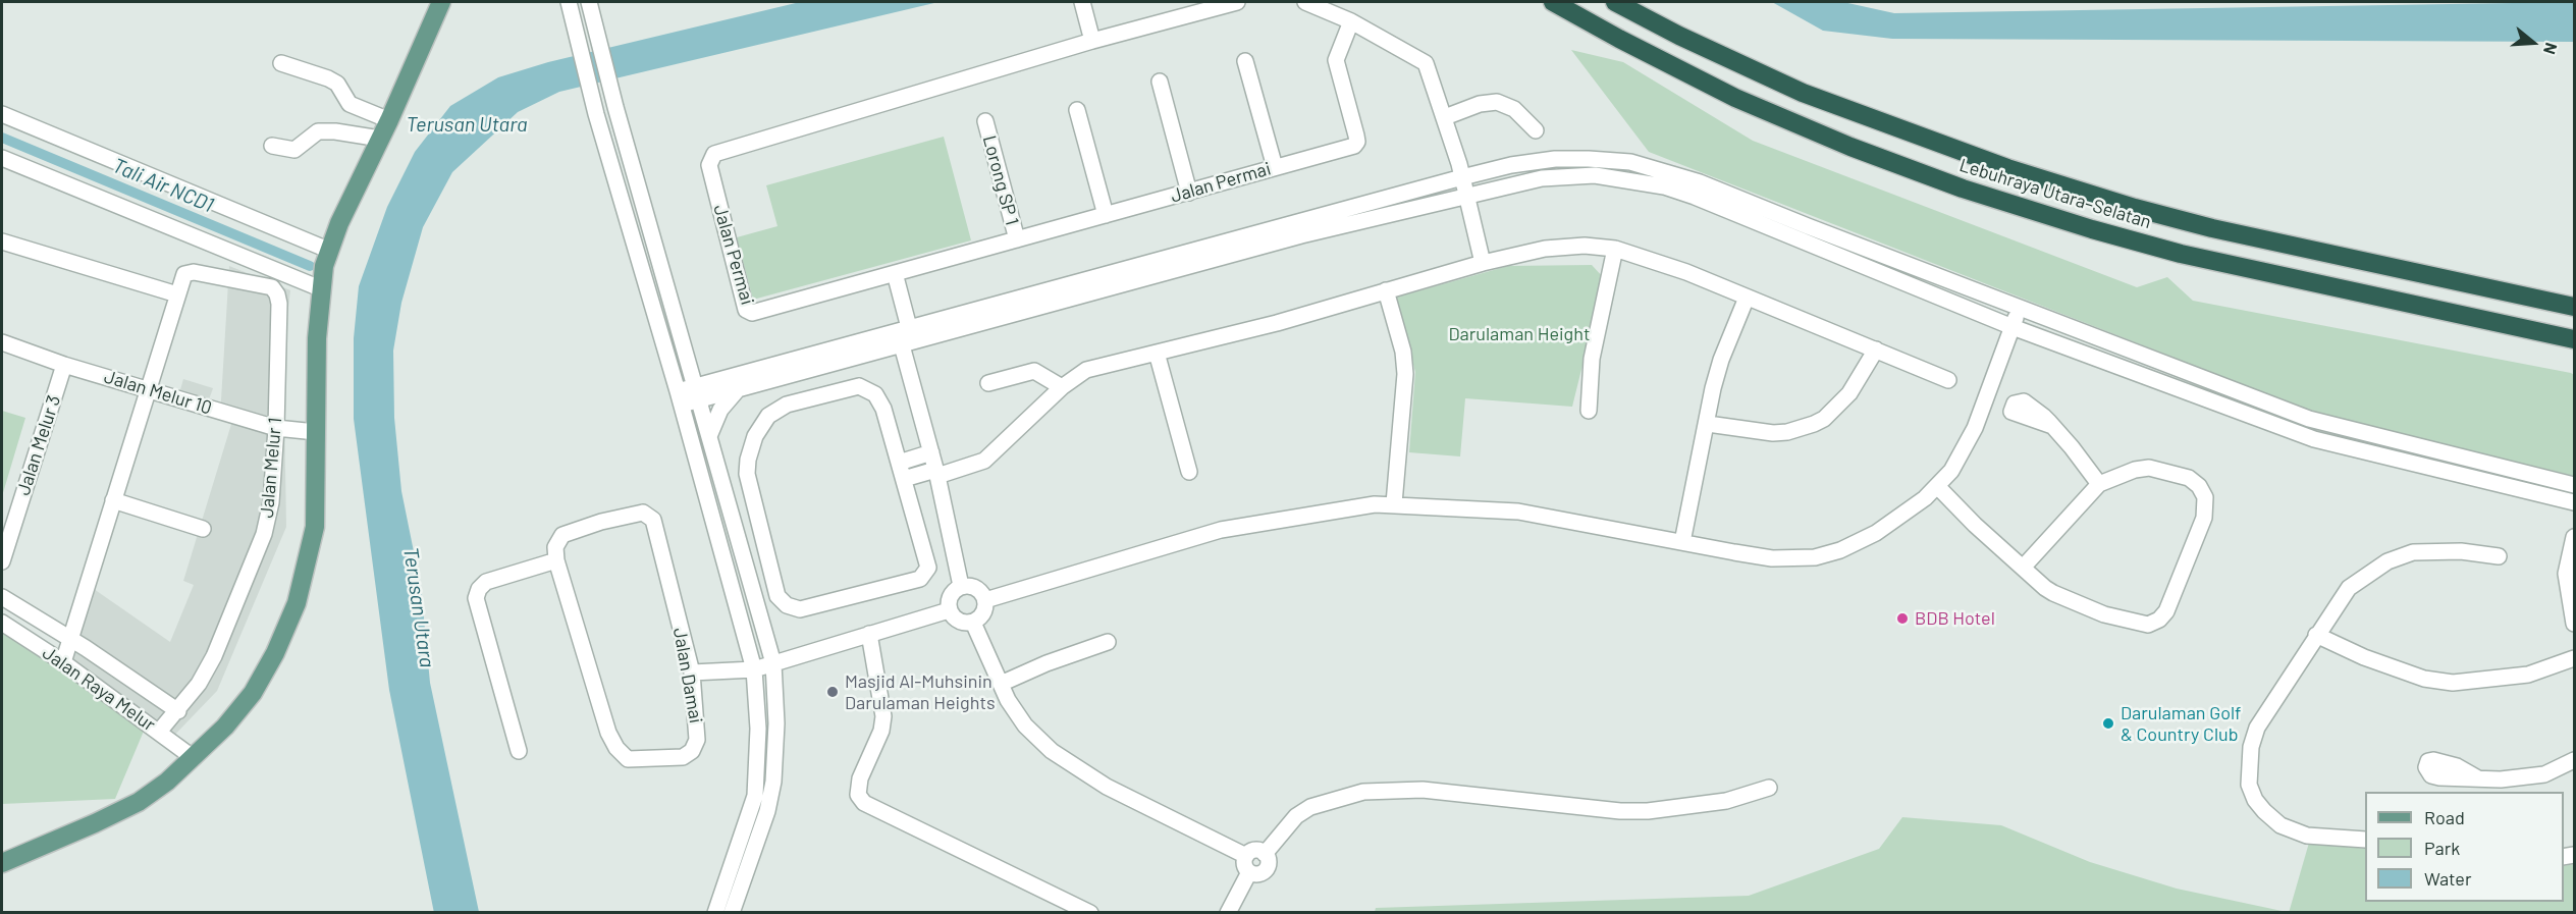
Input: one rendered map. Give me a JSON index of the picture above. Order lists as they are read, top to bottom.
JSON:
{
  "streets": {
    "highway": ["Lebuhraya Utara–Selatan"],
    "street": [
      "Lorong SP 1",
      "Jalan Permai",
      "Jalan Melur 10",
      "Jalan Melur 3",
      "Jalan Melur 1",
      "Jalan Damai",
      "Jalan Raya Melur"
    ]
  },
  "crossings": [
    ["Lorong SP 1", "Jalan Permai"],
    ["Jalan Melur 10", "Jalan Melur 3"],
    ["Jalan Melur 10", "Jalan Melur 1"],
    ["Jalan Melur 1", "Jalan Raya Melur"]
  ],
  "water": ["Terusan Utara", "Tali Air NCD1"],
  "parks": ["Darulaman Height"],
  "places": ["BDB Hotel", "Masjid Al-Muhsinin Darulaman Heights", "Darulaman Golf & Country Club"],
  "legend": ["Road", "Park", "Water"],
  "north": "right"
}
